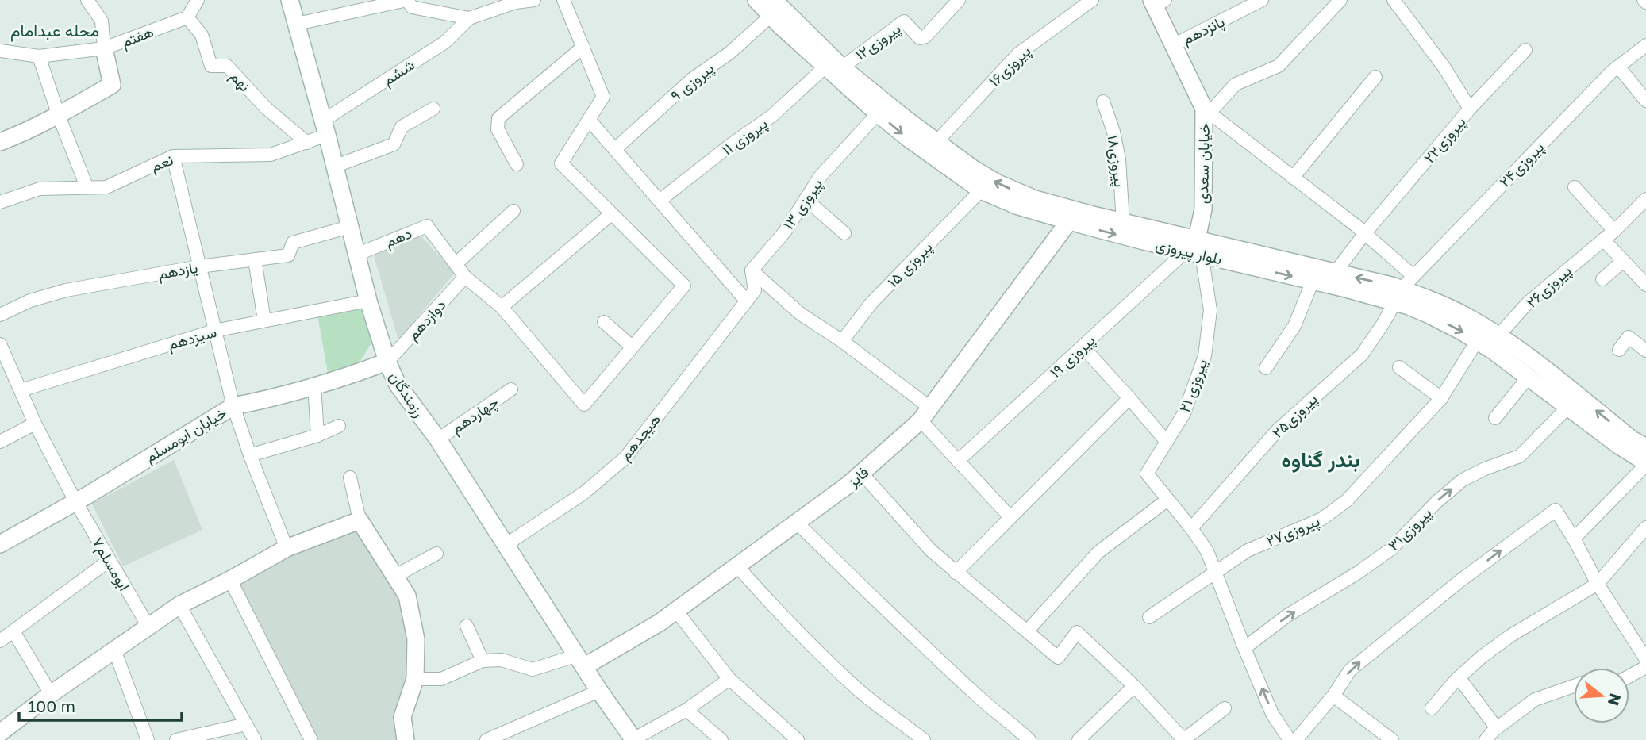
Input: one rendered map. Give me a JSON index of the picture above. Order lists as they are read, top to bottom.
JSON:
{
  "streets": {
    "street": [
      "پانزدهم",
      "هفتم",
      "پیروزی۱۲",
      "پیروزی۱۶",
      "ششم",
      "نهم",
      "پیروزی ۹",
      "پیروزی ۱۱",
      "پیروزی۲۲",
      "پیروزی۱۸",
      "نعم",
      "خیابان سعدی",
      "پیروزی۲۴",
      "پیروزی ۱۳",
      "دهم",
      "بلوار پیروزی",
      "پیروزی ۱۵",
      "یازدهم",
      "پیروزی۲۶",
      "دوازدهم",
      "سیزدهم",
      "پیروزی ۱۹",
      "پیروزی ۲۱",
      "رزمندگان",
      "چهاردهم",
      "پیروزی۲۵",
      "خیابان ابومسلم",
      "هیجدهم",
      "فایز",
      "پیروزی۳۱",
      "پیروزی۲۷",
      "ابومسلم۷"
    ]
  },
  "crossings": [
    ["پانزدهم", "خیابان سعدی"],
    ["هفتم", "نهم"],
    ["پیروزی۱۲", "پیروزی ۱۱"],
    ["پیروزی۱۲", "بلوار پیروزی"],
    ["پیروزی۱۶", "بلوار پیروزی"],
    ["ششم", "نعم"],
    ["ششم", "رزمندگان"],
    ["نهم", "نعم"],
    ["پیروزی ۹", "بلوار پیروزی"],
    ["پیروزی ۱۱", "بلوار پیروزی"],
    ["پیروزی۲۲", "بلوار پیروزی"],
    ["پیروزی۱۸", "بلوار پیروزی"],
    ["نعم", "رزمندگان"],
    ["خیابان سعدی", "بلوار پیروزی"],
    ["خیابان سعدی", "پیروزی ۱۹"],
    ["خیابان سعدی", "پیروزی ۲۱"],
    ["پیروزی۲۴", "بلوار پیروزی"],
    ["پیروزی۲۴", "پیروزی۲۵"],
    ["پیروزی ۱۳", "بلوار پیروزی"],
    ["دهم", "رزمندگان"],
    ["بلوار پیروزی", "پیروزی ۱۵"],
    ["بلوار پیروزی", "پیروزی۲۶"],
    ["بلوار پیروزی", "پیروزی ۱۹"],
    ["بلوار پیروزی", "پیروزی ۲۱"],
    ["بلوار پیروزی", "پیروزی۲۵"],
    ["بلوار پیروزی", "فایز"],
    ["بلوار پیروزی", "پیروزی۳۱"],
    ["بلوار پیروزی", "پیروزی۲۷"],
    ["یازدهم", "رزمندگان"],
    ["دوازدهم", "رزمندگان"],
    ["دوازدهم", "خیابان ابومسلم"],
    ["سیزدهم", "رزمندگان"],
    ["سیزدهم", "ابومسلم۷"],
    ["پیروزی ۱۹", "پیروزی ۲۱"],
    ["رزمندگان", "چهاردهم"],
    ["رزمندگان", "خیابان ابومسلم"],
    ["رزمندگان", "هیجدهم"],
    ["رزمندگان", "فایز"],
    ["خیابان ابومسلم", "ابومسلم۷"]
  ],
  "districts": ["محله عبدامام", "بندر گناوه"],
  "scale_bar": "100 m",
  "north": "right"
}
